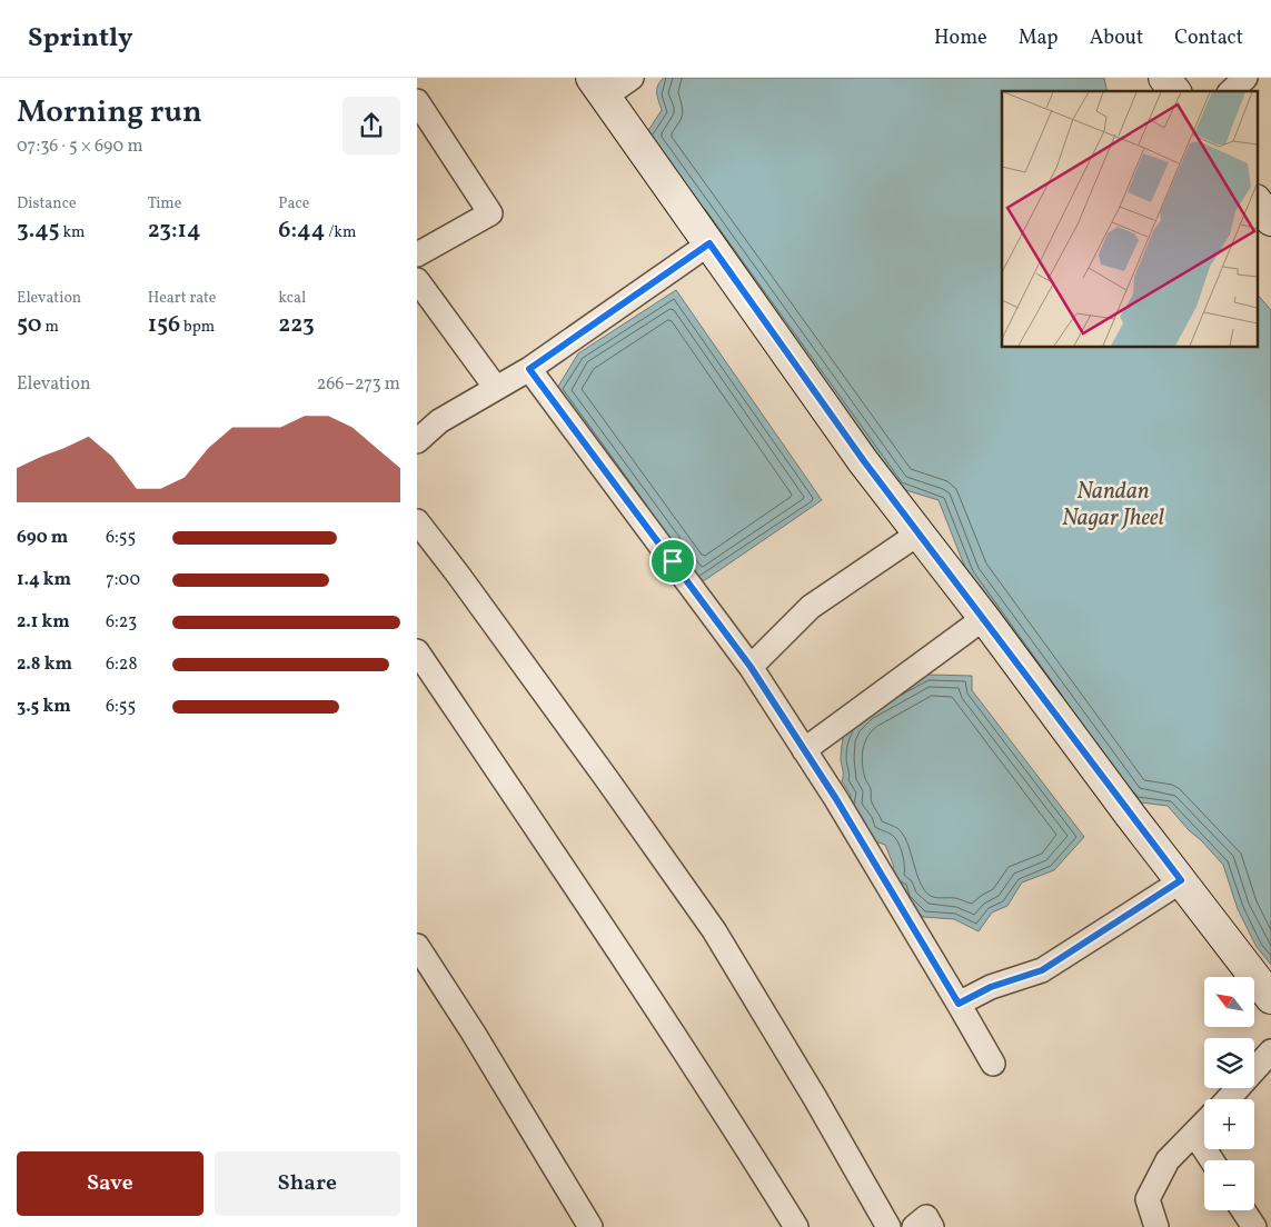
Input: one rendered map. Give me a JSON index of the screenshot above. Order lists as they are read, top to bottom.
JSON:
{
  "water": ["Nandan Nagar Jheel"],
  "north": "top left",
  "page": {
    "header": "Sprintly",
    "nav": [
      "Home",
      "Map",
      "About",
      "Contact"
    ],
    "heading": ["Morning run", "07:36 · 5 × 690 m"],
    "stats": [
      ["Distance", "3.45 km"],
      ["Time", "23:14"],
      ["Pace", "6:44 /km"],
      ["Elevation", "50 m"],
      ["Heart rate", "156 bpm"],
      ["kcal", "223"]
    ],
    "chart": ["Elevation", "266–273 m"],
    "list": [
      {
        "name": "690 m",
        "note": "6:55"
      },
      {
        "name": "1.4 km",
        "note": "7:00"
      },
      {
        "name": "2.1 km",
        "note": "6:23"
      },
      {
        "name": "2.8 km",
        "note": "6:28"
      },
      {
        "name": "3.5 km",
        "note": "6:55"
      }
    ],
    "map_buttons": ["+", "−"],
    "buttons": ["Save", "Share"]
  }
}
